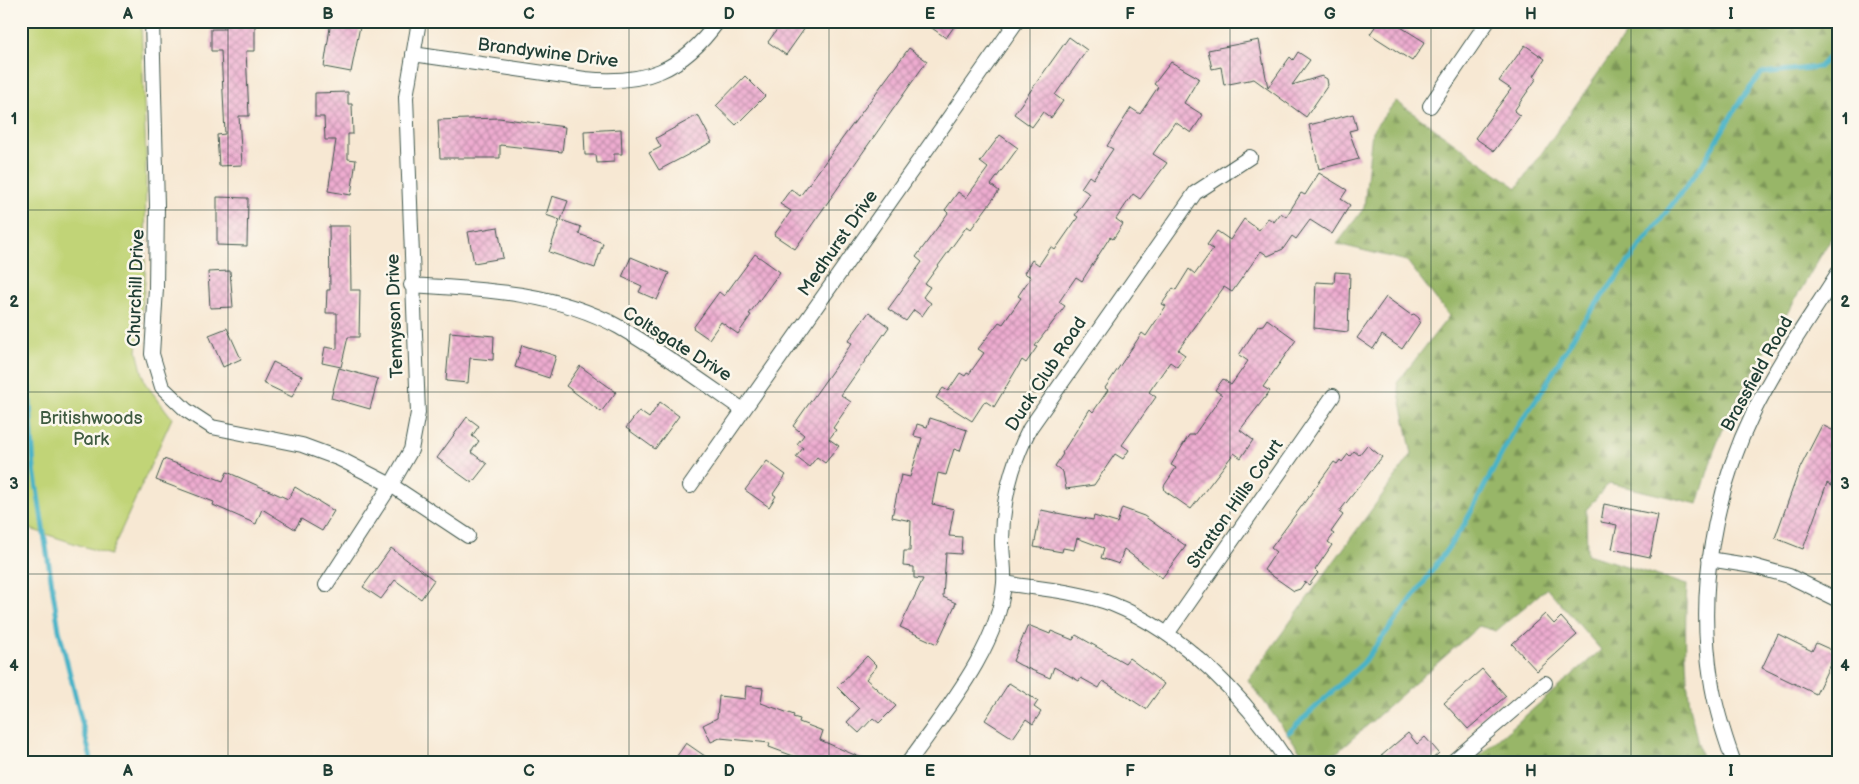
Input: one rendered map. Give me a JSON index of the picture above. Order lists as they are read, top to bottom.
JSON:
{
  "streets": {
    "street": [
      "Brandywine Drive",
      "Medhurst Drive",
      "Churchill Drive",
      "Tennyson Drive",
      "Coltsgate Drive",
      "Duck Club Road",
      "Brassfield Road",
      "Stratton Hills Court"
    ]
  },
  "crossings": [
    ["Brandywine Drive", "Tennyson Drive"],
    ["Medhurst Drive", "Coltsgate Drive"],
    ["Churchill Drive", "Tennyson Drive"],
    ["Tennyson Drive", "Coltsgate Drive"]
  ],
  "parks": ["Britishwoods Park"],
  "grid": {
    "columns": [
      "A",
      "B",
      "C",
      "D",
      "E",
      "F",
      "G",
      "H",
      "I"
    ],
    "rows": [
      "1",
      "2",
      "3",
      "4"
    ]
  }
}
